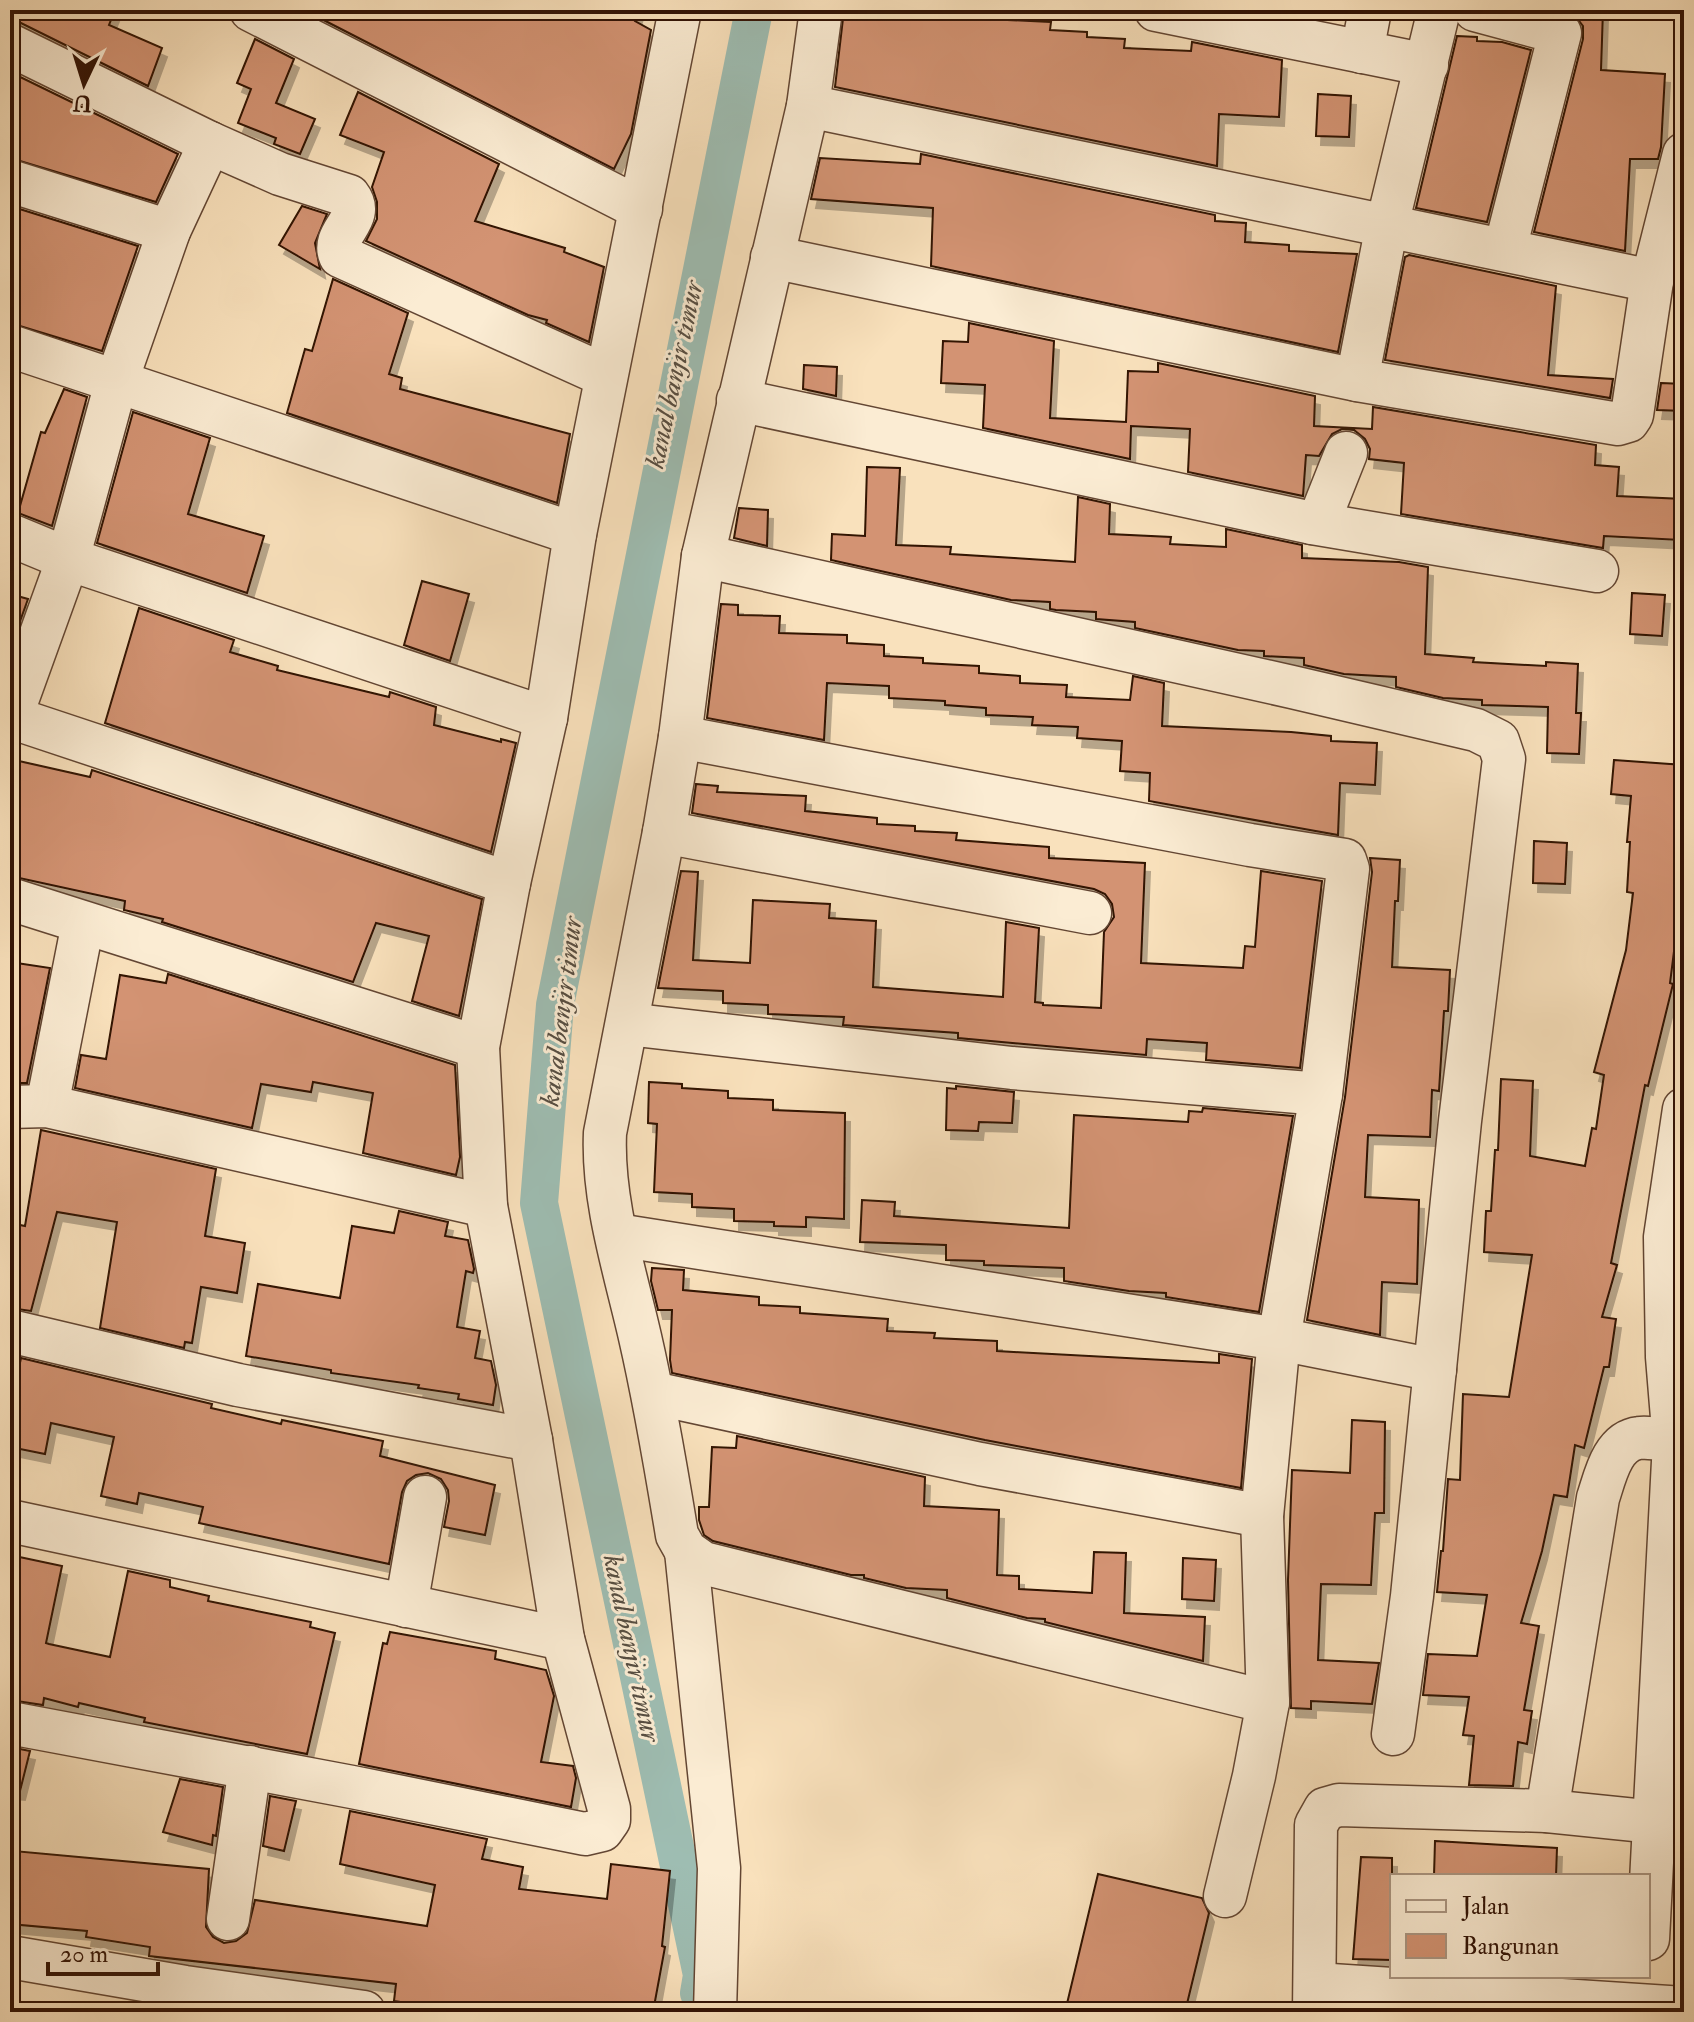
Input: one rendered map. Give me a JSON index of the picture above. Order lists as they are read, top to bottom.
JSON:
{
  "water": ["kanal banjir timur"],
  "legend": ["Jalan", "Bangunan"],
  "scale_bar": "20 m",
  "north": "bottom"
}
